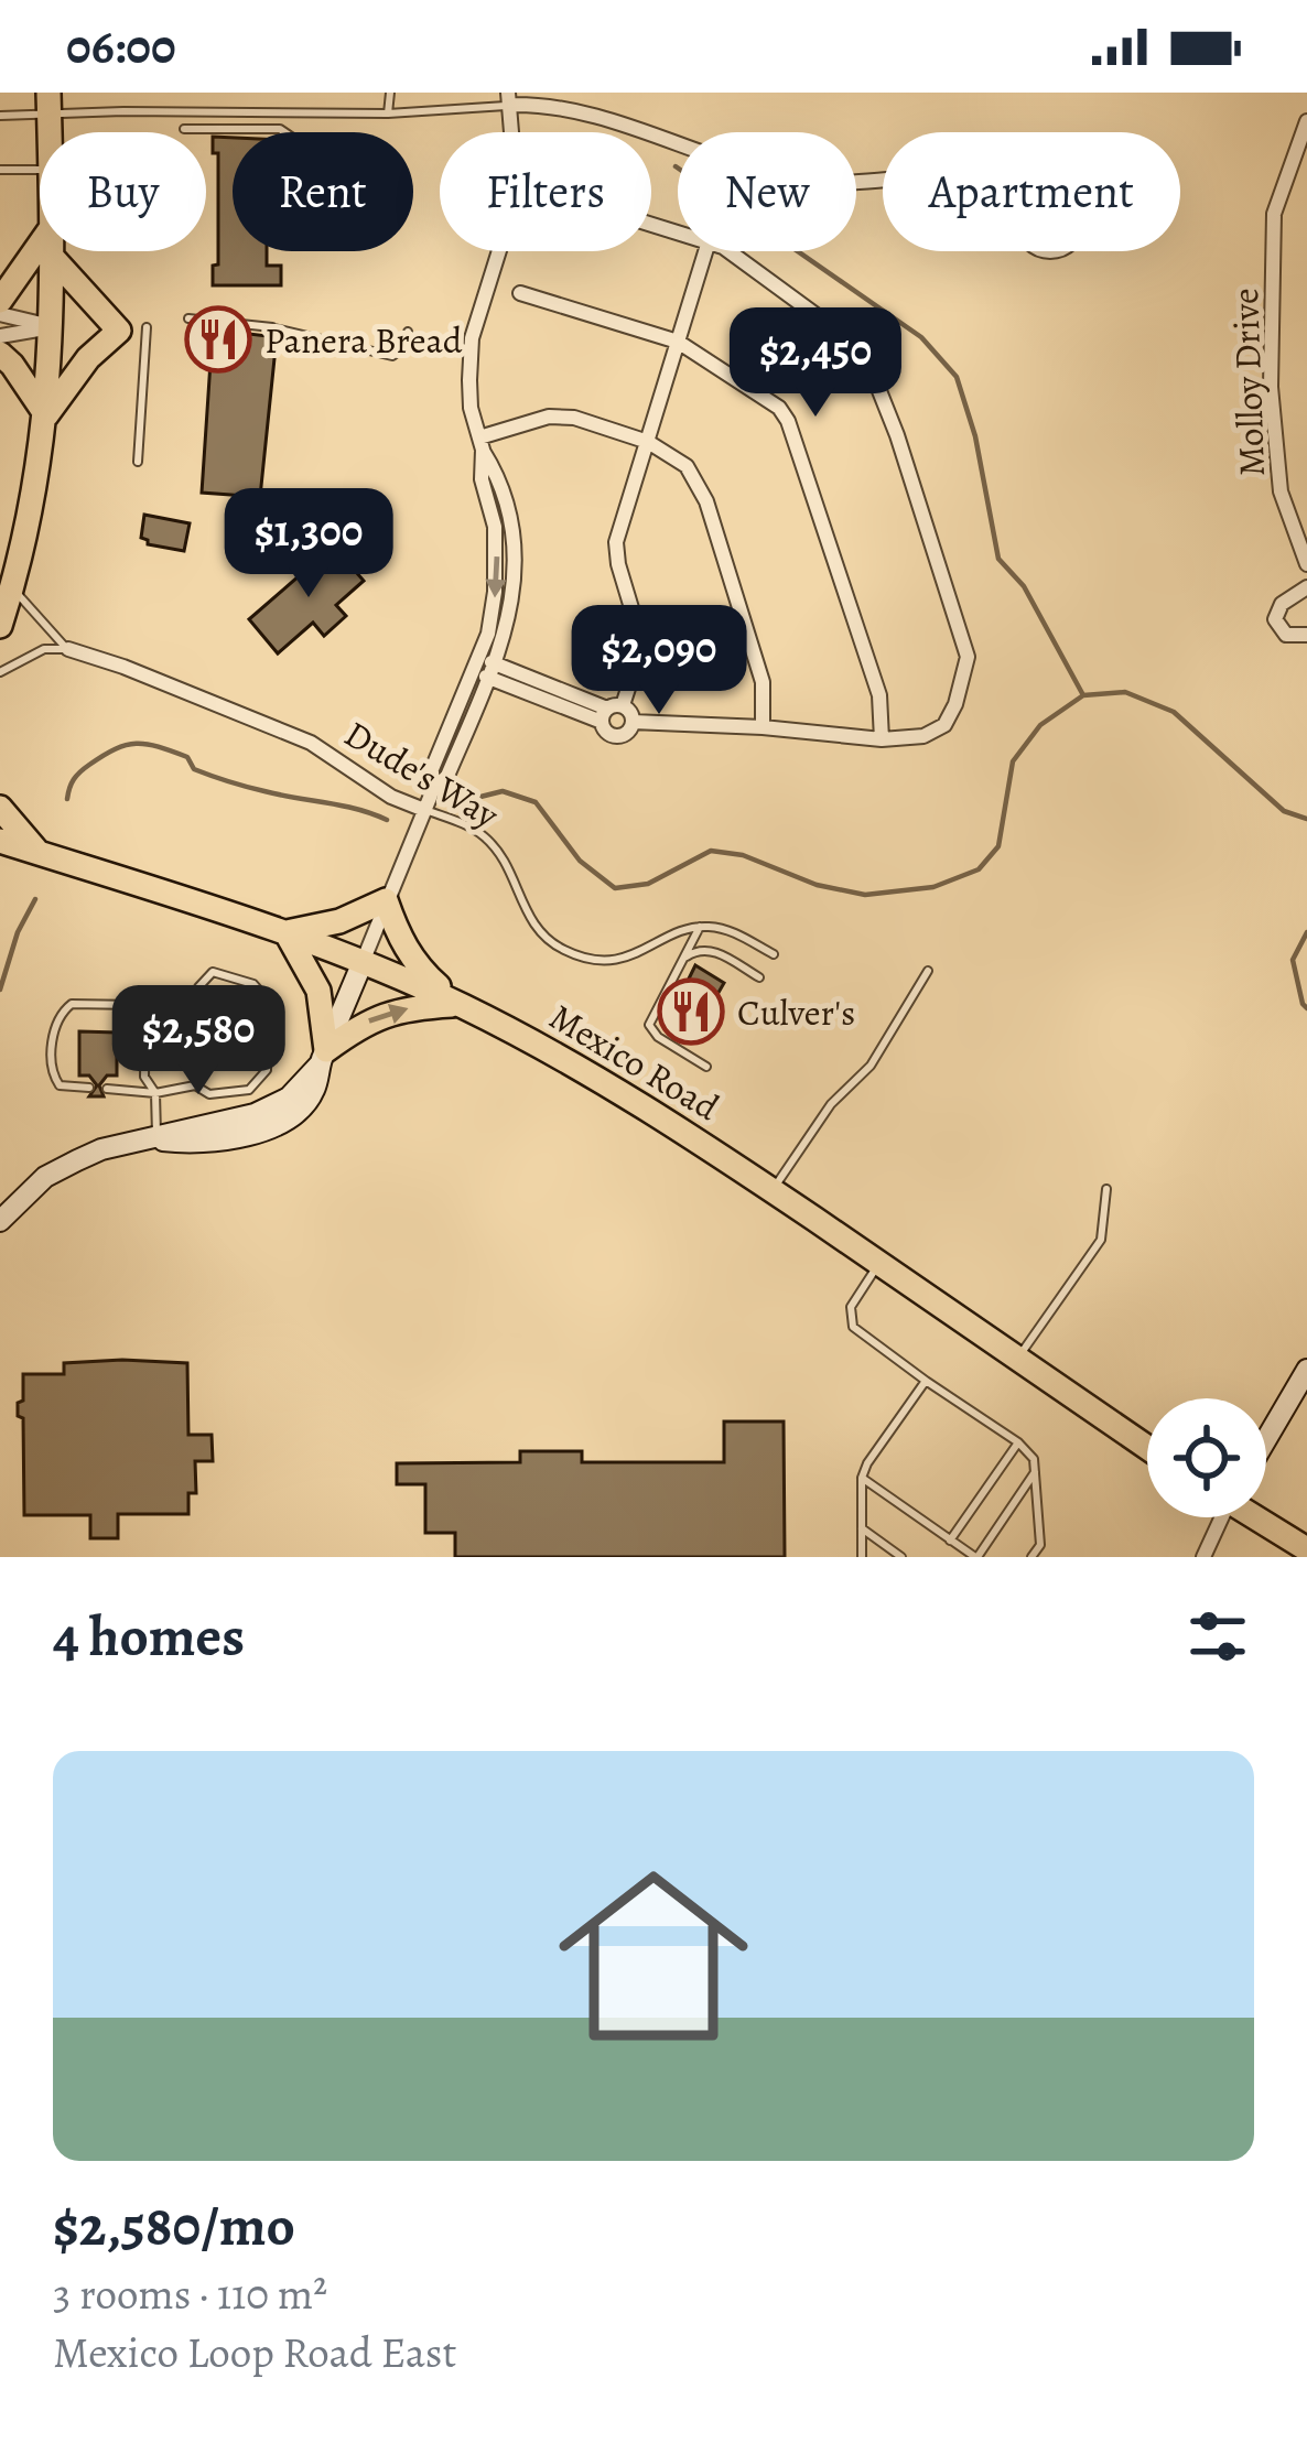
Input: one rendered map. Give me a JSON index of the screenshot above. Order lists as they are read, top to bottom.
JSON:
{
  "streets": {
    "main road": ["Mexico Road"],
    "street": ["Molloy Drive", "Dude's Way"]
  },
  "places": {
    "restaurant": ["Panera Bread", "Culver's"]
  },
  "page": {
    "status": "06:00",
    "chip": [
      "Buy",
      "Rent",
      "Filters",
      "New",
      "Apartment"
    ],
    "price": [
      "$2,450",
      "$1,300",
      "$2,090",
      "$2,580"
    ],
    "heading": "4 homes",
    "list": [
      {
        "name": "$2,580/mo",
        "note": "3 rooms · 110 m² · Mexico Loop Road East"
      }
    ]
  }
}
